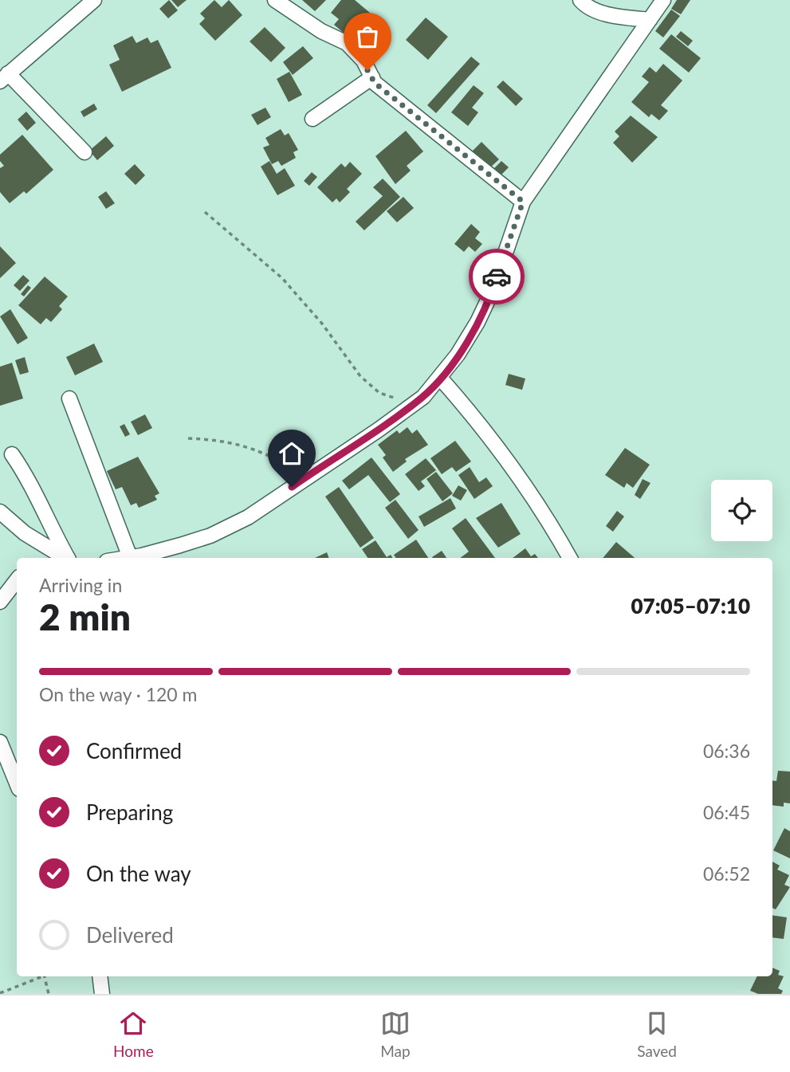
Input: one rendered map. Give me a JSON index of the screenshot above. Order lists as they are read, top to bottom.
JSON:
{
  "page": {
    "heading": ["2 min", "Arriving in", "07:05–07:10"],
    "bar": "On the way · 120 m",
    "list": [
      ["Confirmed", "06:36"],
      ["Preparing", "06:45"],
      ["On the way", "06:52"],
      "Delivered"
    ],
    "tabs": ["Home", "Map", "Saved"]
  }
}
